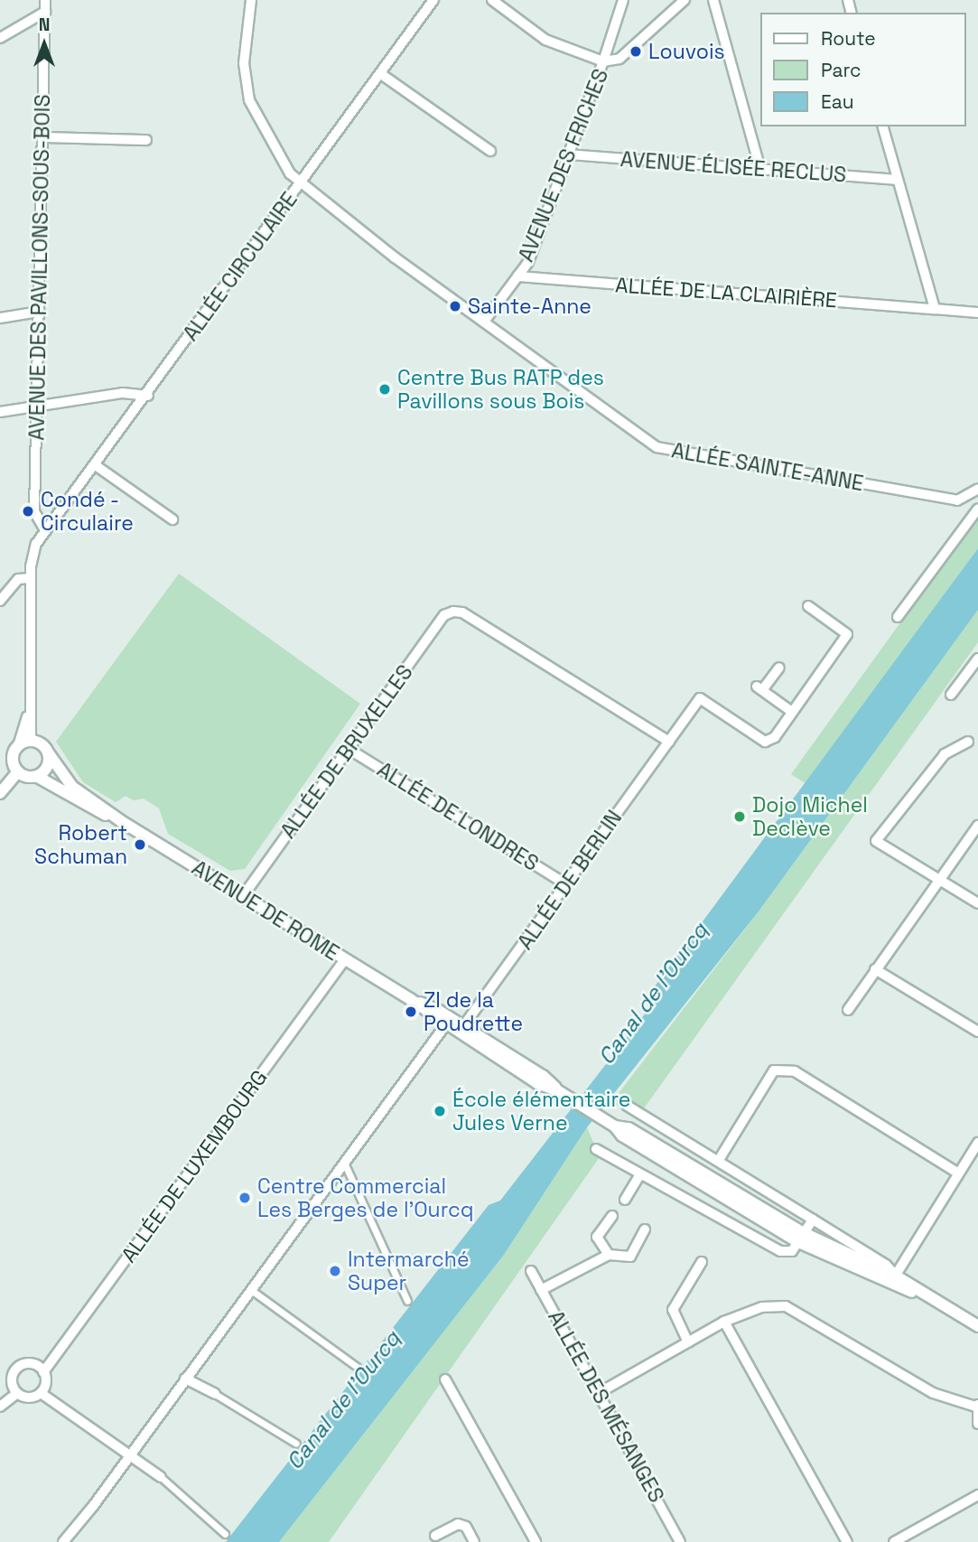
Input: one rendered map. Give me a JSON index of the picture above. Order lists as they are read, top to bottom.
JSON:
{
  "streets": {
    "street": [
      "AVENUE DES FRICHES",
      "AVENUE ÉLISÉE RECLUS",
      "ALLÉE CIRCULAIRE",
      "AVENUE DES PAVILLONS-SOUS-BOIS",
      "ALLÉE DE LA CLAIRIÈRE",
      "ALLÉE SAINTE-ANNE",
      "ALLÉE DE BRUXELLES",
      "ALLÉE DE LONDRES",
      "ALLÉE DE BERLIN",
      "AVENUE DE ROME",
      "ALLÉE DE LUXEMBOURG",
      "ALLÉE DES MÉSANGES"
    ]
  },
  "crossings": [
    ["AVENUE DES FRICHES", "AVENUE ÉLISÉE RECLUS"],
    ["AVENUE DES FRICHES", "ALLÉE DE LA CLAIRIÈRE"],
    ["AVENUE DES FRICHES", "ALLÉE SAINTE-ANNE"],
    ["ALLÉE CIRCULAIRE", "AVENUE DES PAVILLONS-SOUS-BOIS"],
    ["ALLÉE CIRCULAIRE", "ALLÉE SAINTE-ANNE"],
    ["ALLÉE DE BRUXELLES", "ALLÉE DE LONDRES"],
    ["ALLÉE DE BRUXELLES", "ALLÉE DE BERLIN"],
    ["ALLÉE DE BRUXELLES", "AVENUE DE ROME"],
    ["ALLÉE DE LONDRES", "ALLÉE DE BERLIN"],
    ["ALLÉE DE BERLIN", "AVENUE DE ROME"],
    ["AVENUE DE ROME", "ALLÉE DE LUXEMBOURG"]
  ],
  "water": ["Canal de l'Ourcq"],
  "places": [
    "Louvois",
    "Sainte-Anne",
    "Centre Bus RATP des Pavillons sous Bois",
    "Condé - Circulaire",
    "Dojo Michel Declève",
    "Robert Schuman",
    "ZI de la Poudrette",
    "École élémentaire Jules Verne",
    "Centre Commercial Les Berges de l'Ourcq",
    "Intermarché Super"
  ],
  "legend": ["Route", "Parc", "Eau"],
  "north": "top"
}
